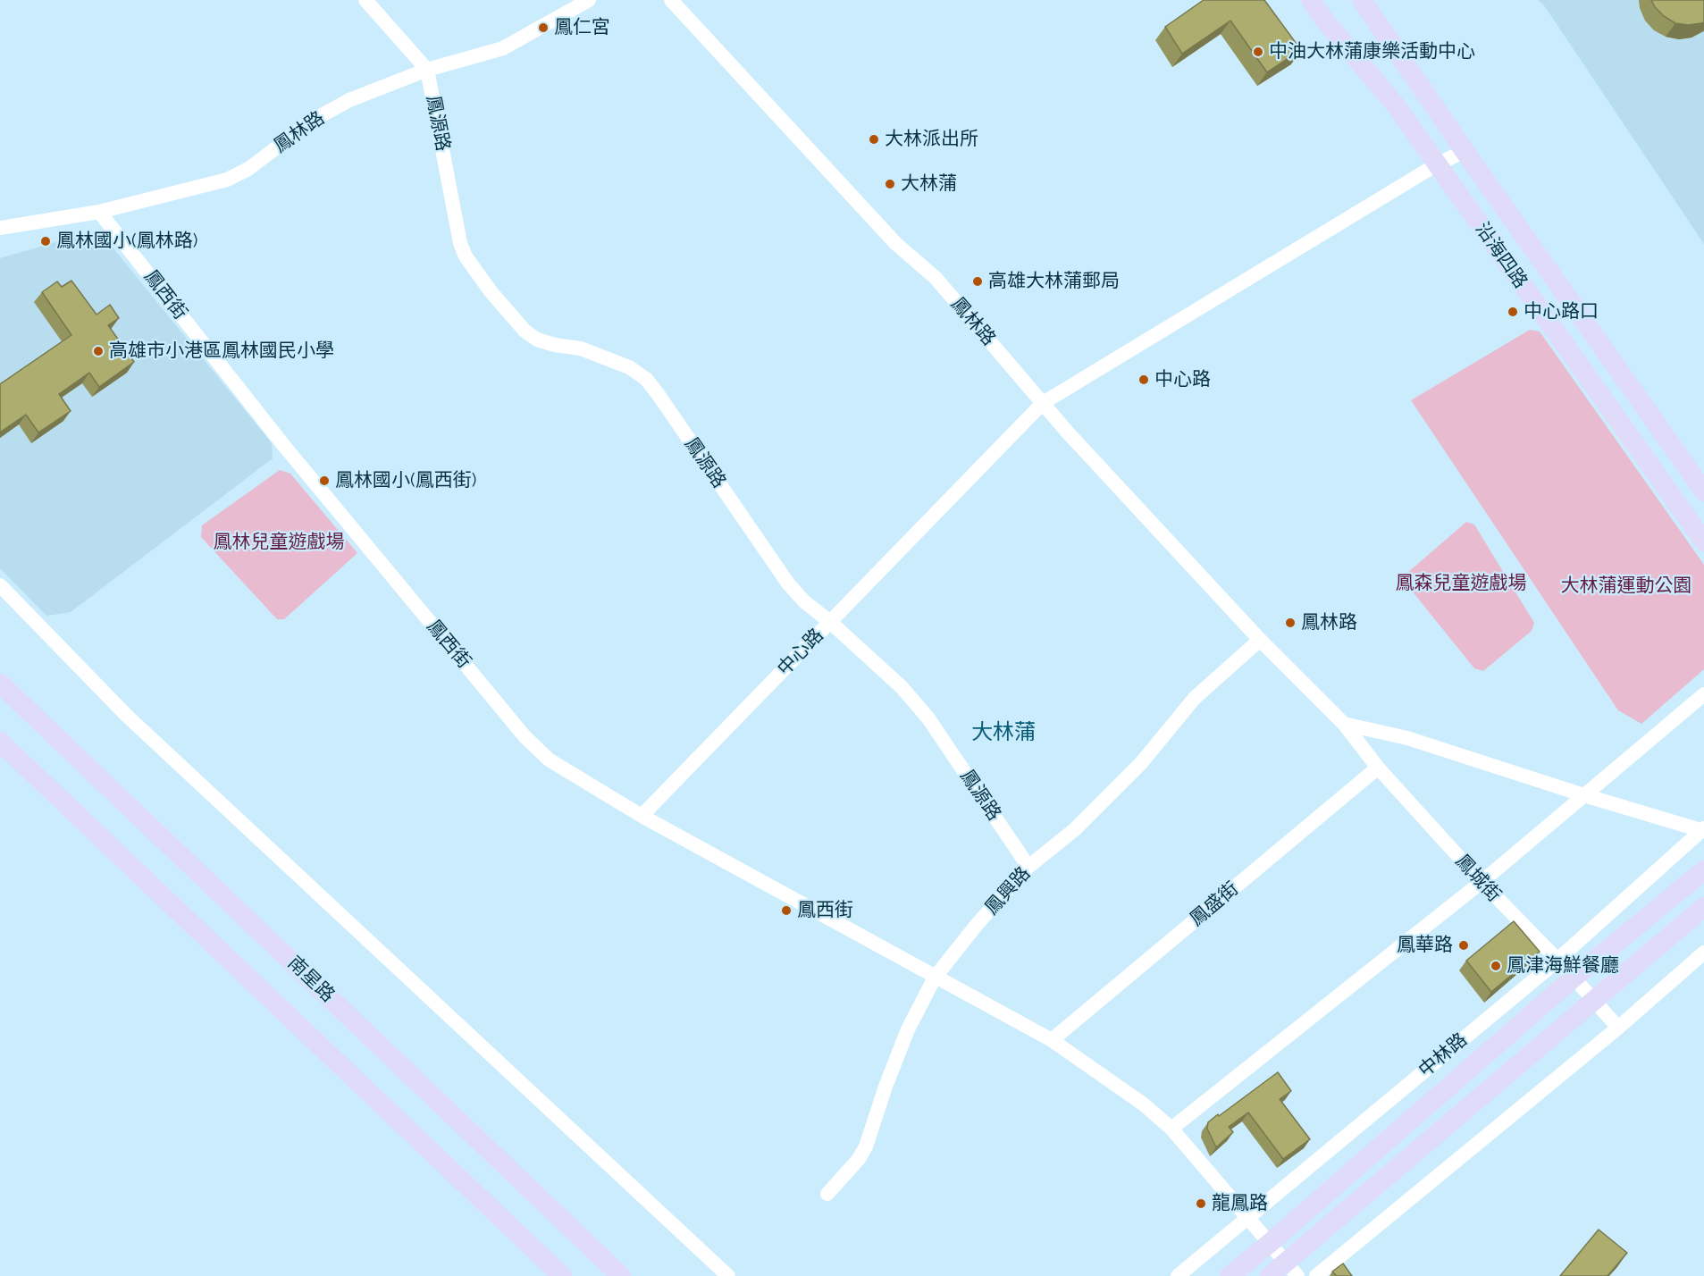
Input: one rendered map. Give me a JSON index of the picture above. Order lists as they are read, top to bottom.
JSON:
{
  "streets": {
    "street": [
      "鳳源路",
      "鳳林路",
      "沿海四路",
      "鳳西街",
      "中心路",
      "鳳城街",
      "鳳興路",
      "鳳盛街",
      "南星路",
      "中林路"
    ]
  },
  "crossings": [
    ["鳳源路", "鳳林路"],
    ["鳳源路", "中心路"],
    ["鳳源路", "鳳興路"],
    ["鳳林路", "鳳西街"],
    ["鳳林路", "中心路"],
    ["鳳林路", "鳳城街"],
    ["鳳林路", "鳳興路"],
    ["沿海四路", "中心路"],
    ["鳳西街", "中心路"],
    ["鳳西街", "鳳興路"],
    ["鳳西街", "鳳盛街"],
    ["鳳城街", "鳳盛街"],
    ["鳳城街", "中林路"]
  ],
  "districts": ["大林蒲"],
  "parks": ["鳳林兒童遊戲場", "鳳森兒童遊戲場", "大林蒲運動公園"],
  "places": [
    "鳳仁宮",
    "中油大林蒲康樂活動中心",
    "大林派出所",
    "大林蒲",
    "鳳林國小(鳳林路)",
    "高雄大林蒲郵局",
    "中心路口",
    "高雄市小港區鳳林國民小學",
    "中心路",
    "鳳林國小(鳳西街)",
    "鳳林路",
    "鳳西街",
    "鳳華路",
    "鳳津海鮮餐廳",
    "龍鳳路"
  ]
}
